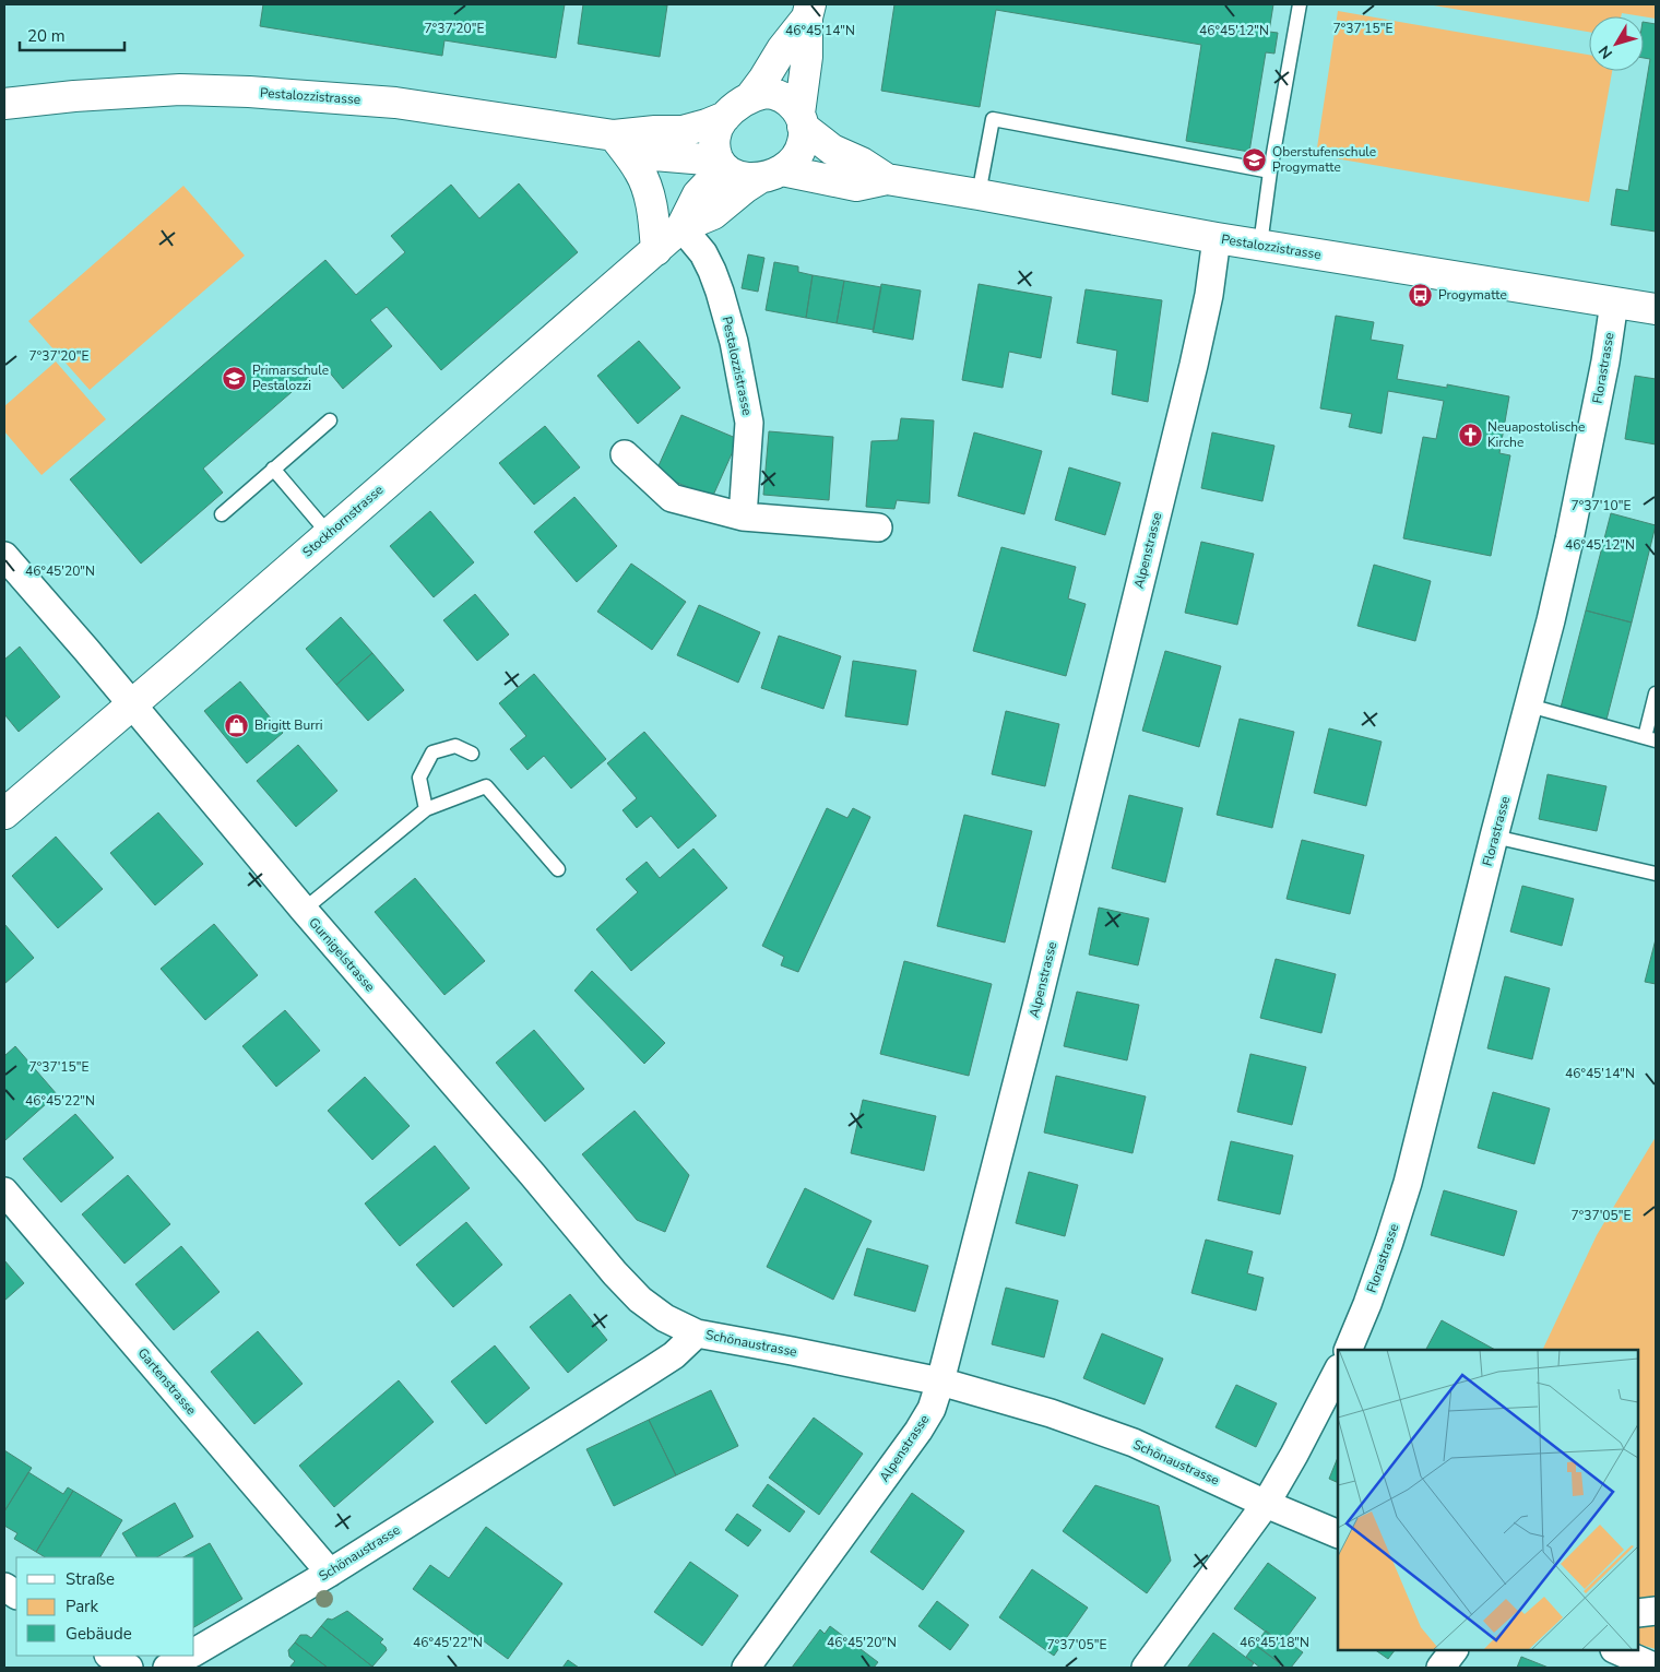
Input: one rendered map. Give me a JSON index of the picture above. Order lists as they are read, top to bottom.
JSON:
{
  "streets": {
    "street": [
      "Pestalozzistrasse",
      "Florastrasse",
      "Stockhornstrasse",
      "Alpenstrasse",
      "Gurnigelstrasse",
      "Schönaustrasse",
      "Gartenstrasse"
    ]
  },
  "crossings": [
    ["Pestalozzistrasse", "Florastrasse"],
    ["Pestalozzistrasse", "Stockhornstrasse"],
    ["Pestalozzistrasse", "Alpenstrasse"],
    ["Stockhornstrasse", "Gurnigelstrasse"],
    ["Alpenstrasse", "Schönaustrasse"],
    ["Gurnigelstrasse", "Schönaustrasse"],
    ["Schönaustrasse", "Gartenstrasse"]
  ],
  "places": {
    "school or university": ["Oberstufenschule Progymatte", "Primarschule Pestalozzi"],
    "bus stop": ["Progymatte"],
    "church": ["Neuapostolische Kirche"],
    "shop": ["Brigitt Burri"]
  },
  "legend": ["Straße", "Park", "Gebäude"],
  "scale_bar": "20 m",
  "north": "bottom left",
  "coordinates": [
    "7°37'20\"E",
    "7°37'15\"E",
    "46°45'14\"N",
    "46°45'12\"N",
    "7°37'10\"E",
    "46°45'20\"N",
    "46°45'22\"N",
    "7°37'05\"E",
    "46°45'18\"N"
  ]
}
